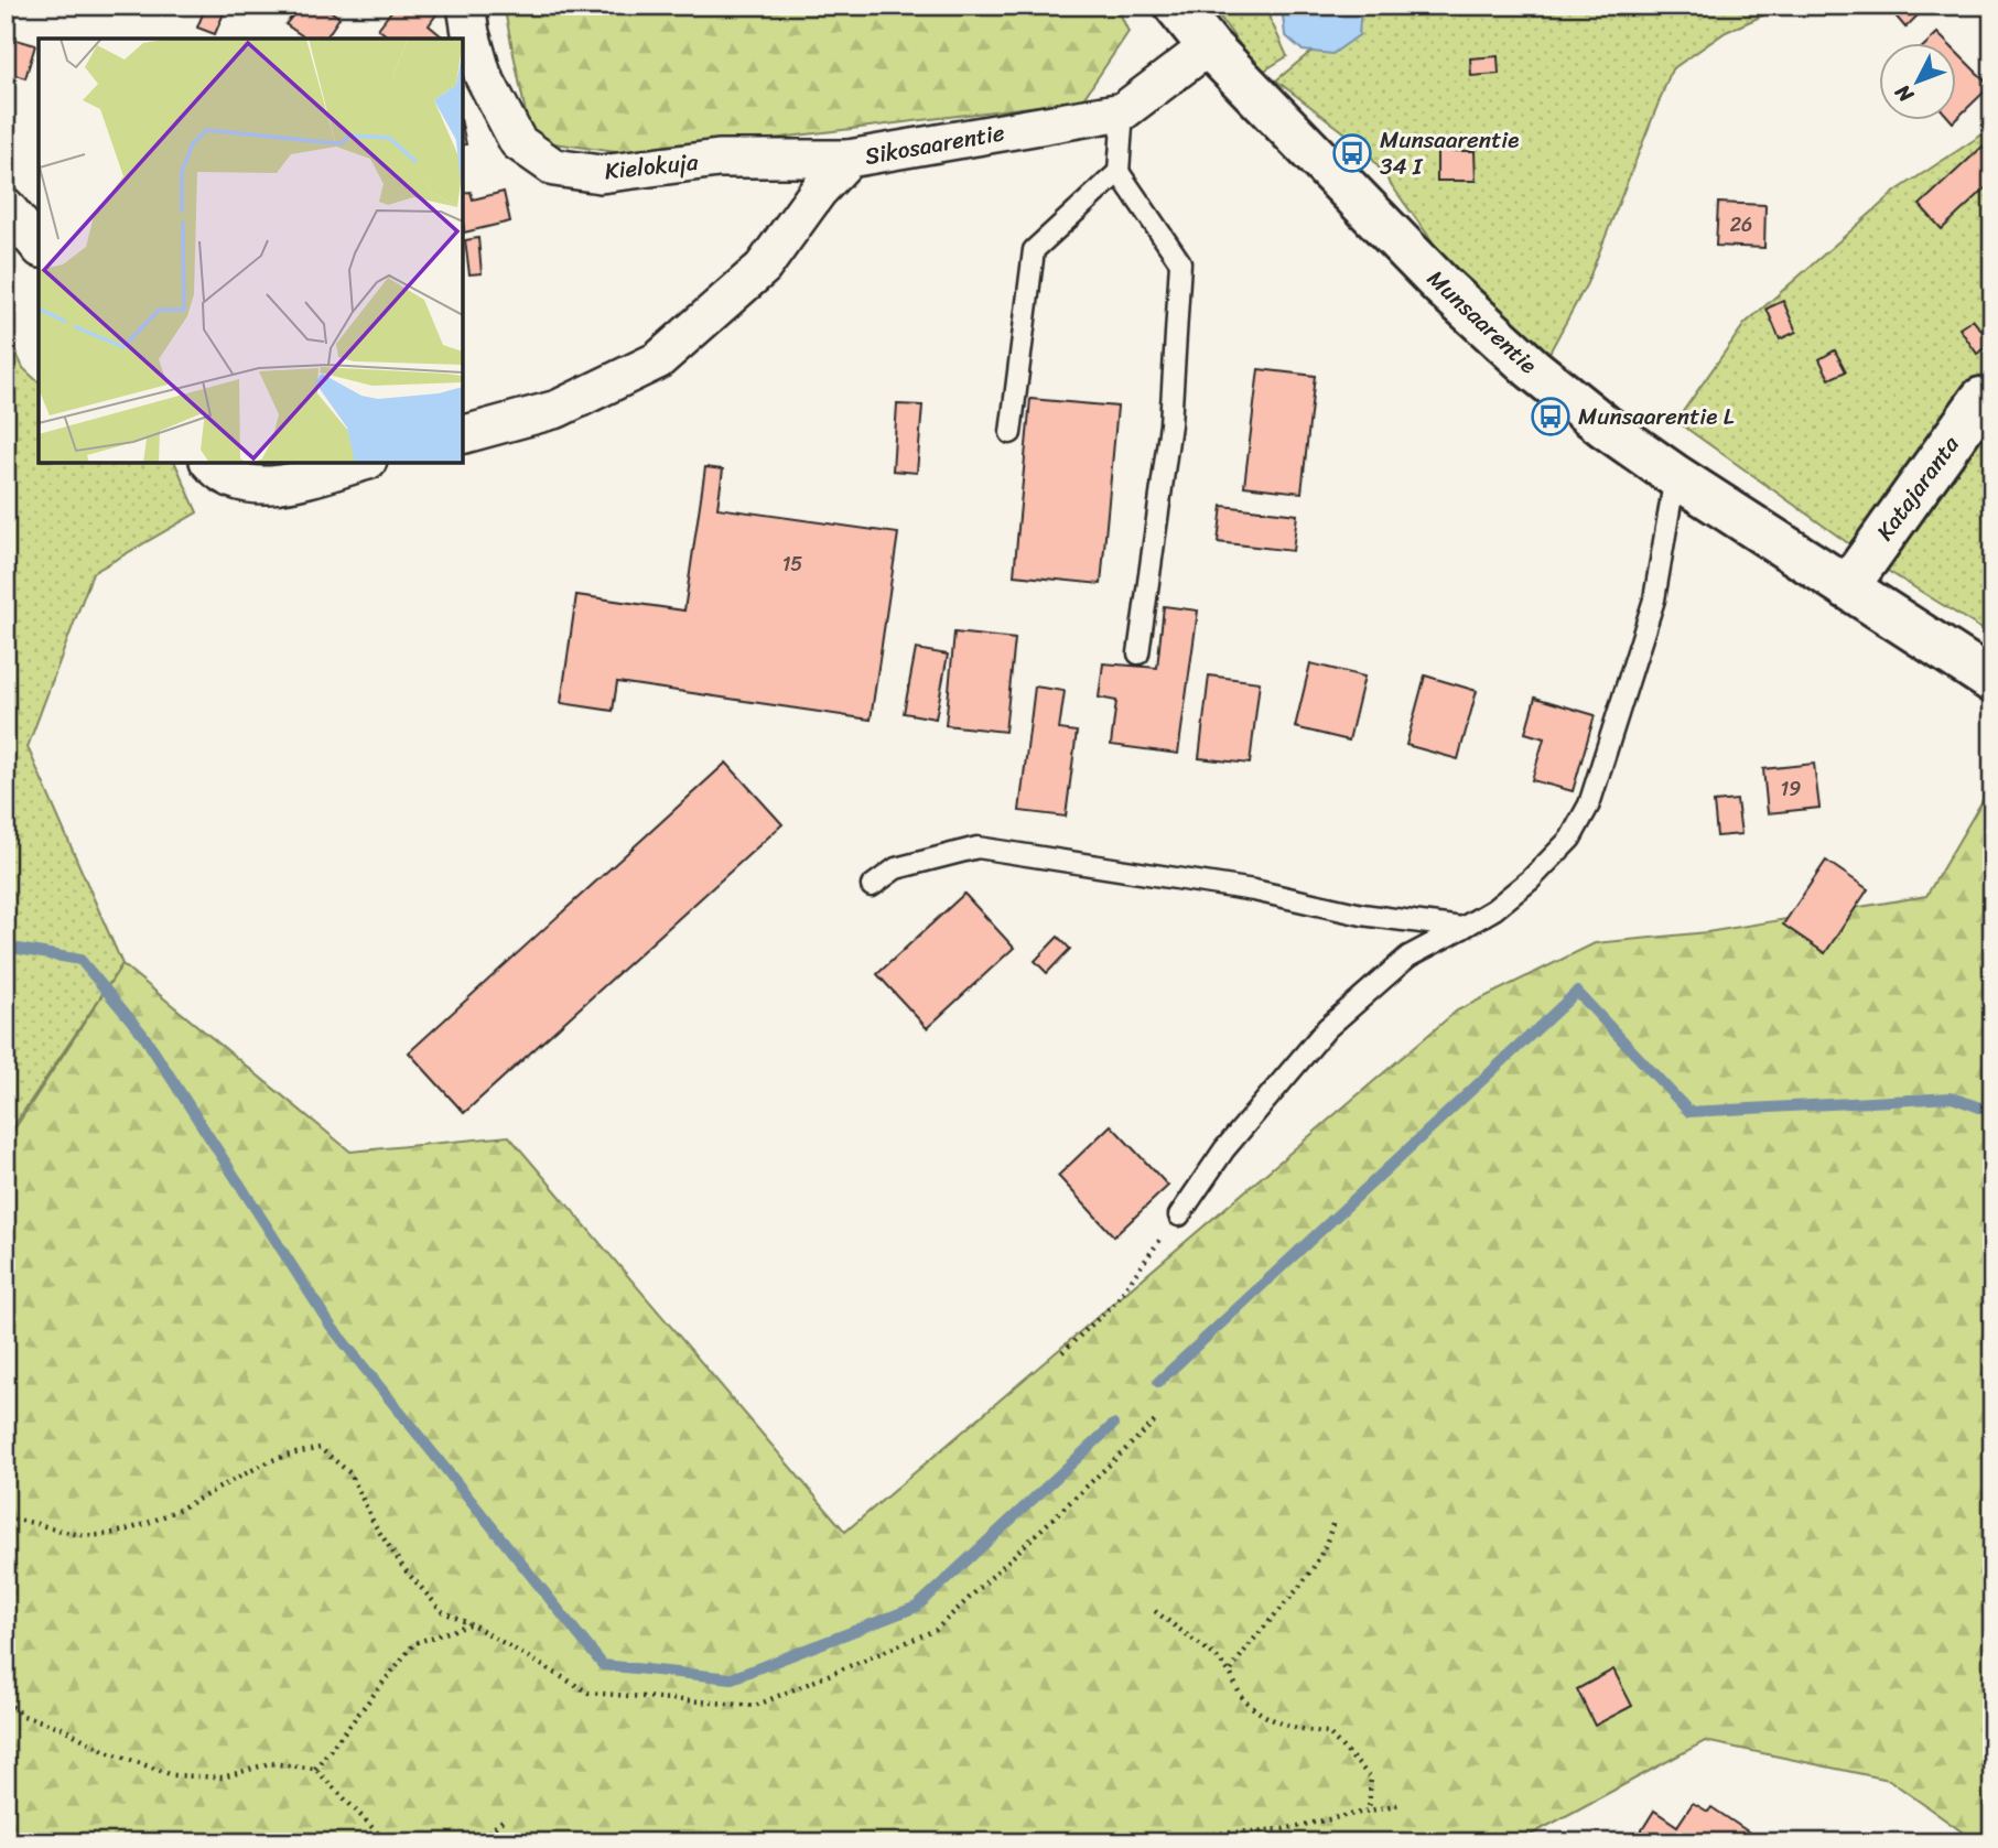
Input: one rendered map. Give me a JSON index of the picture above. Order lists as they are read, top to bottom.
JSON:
{
  "streets": {
    "street": [
      "Sikosaarentie",
      "Kielokuja",
      "Munsaarentie",
      "Katajaranta"
    ]
  },
  "crossings": [
    ["Sikosaarentie", "Kielokuja"],
    ["Sikosaarentie", "Munsaarentie"],
    ["Munsaarentie", "Katajaranta"]
  ],
  "places": {
    "bus stop": ["Munsaarentie 34 I", "Munsaarentie L"]
  },
  "house_numbers": ["26", "15", "19"],
  "north": "bottom left"
}
